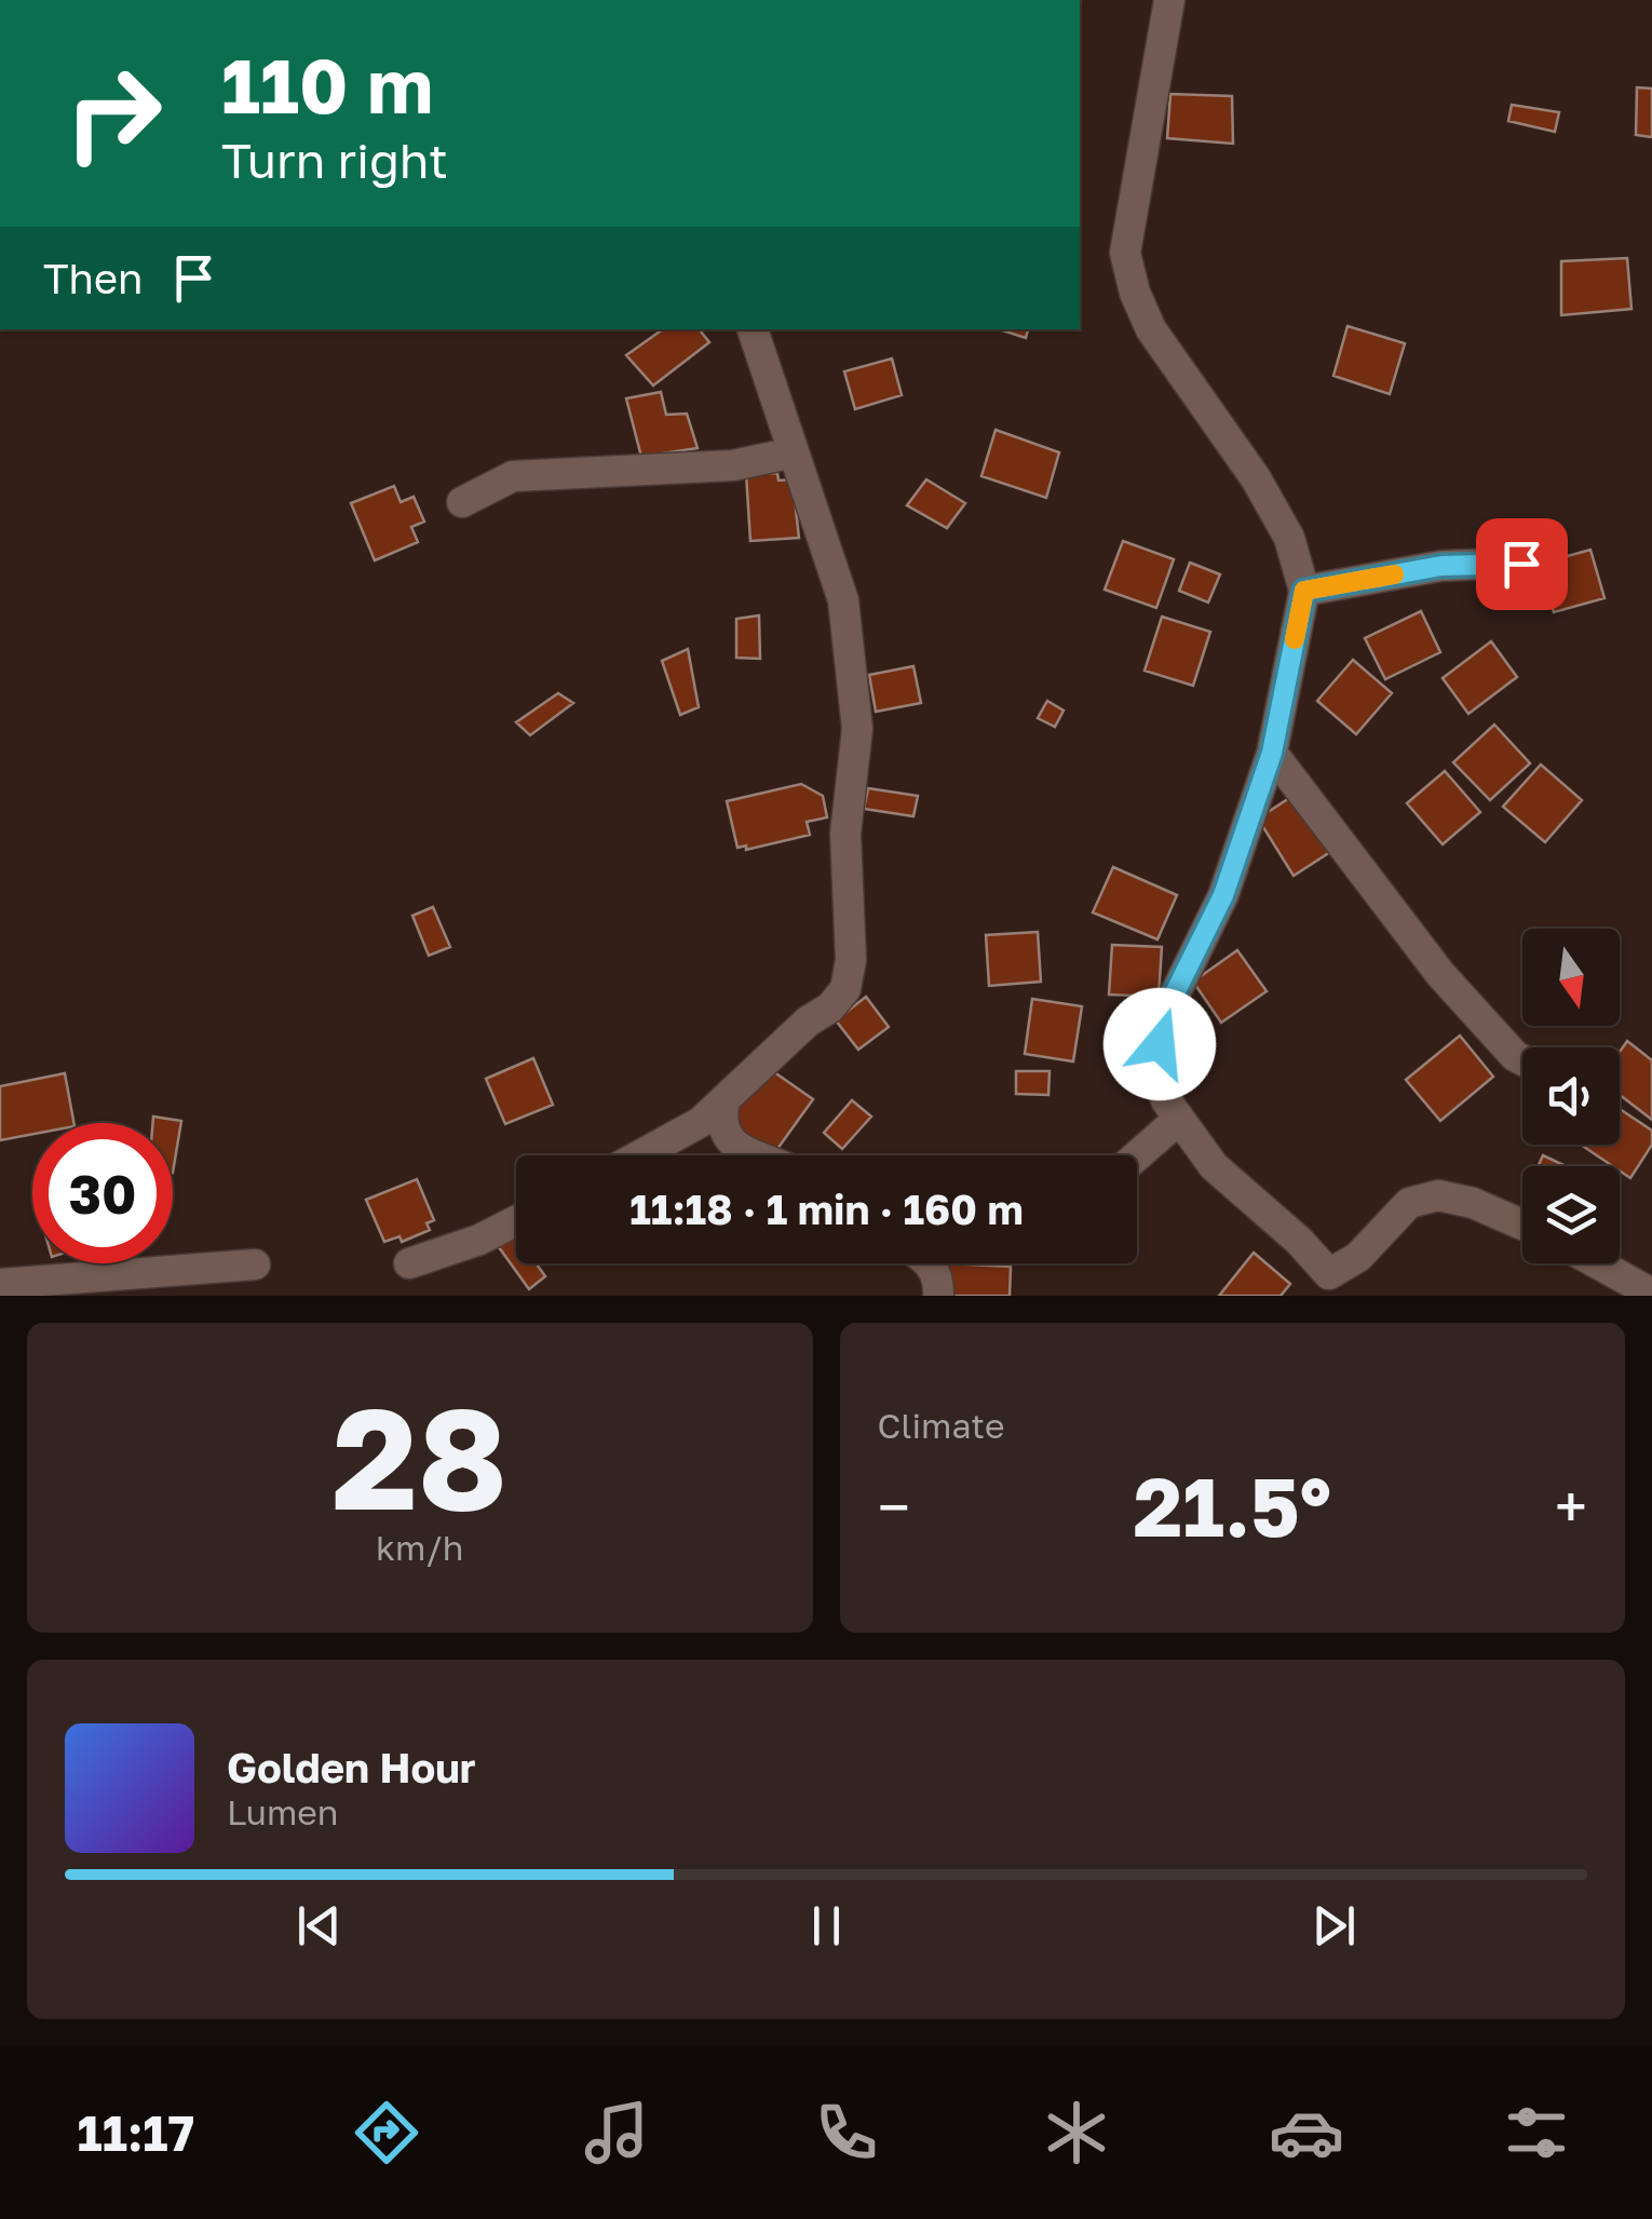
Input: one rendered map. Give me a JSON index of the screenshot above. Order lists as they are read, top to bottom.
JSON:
{
  "north": "bottom",
  "page": {
    "turn": ["110 m", "Turn right"],
    "then": "Then",
    "limit": "30",
    "trip": "11:18 · 1 min · 160 m",
    "tile": [
      ["28", "km/h"],
      "Climate"
    ],
    "heat": ["−", "21.5°", "+"],
    "song": ["Golden Hour", "Lumen"],
    "tabs": "11:17"
  }
}
